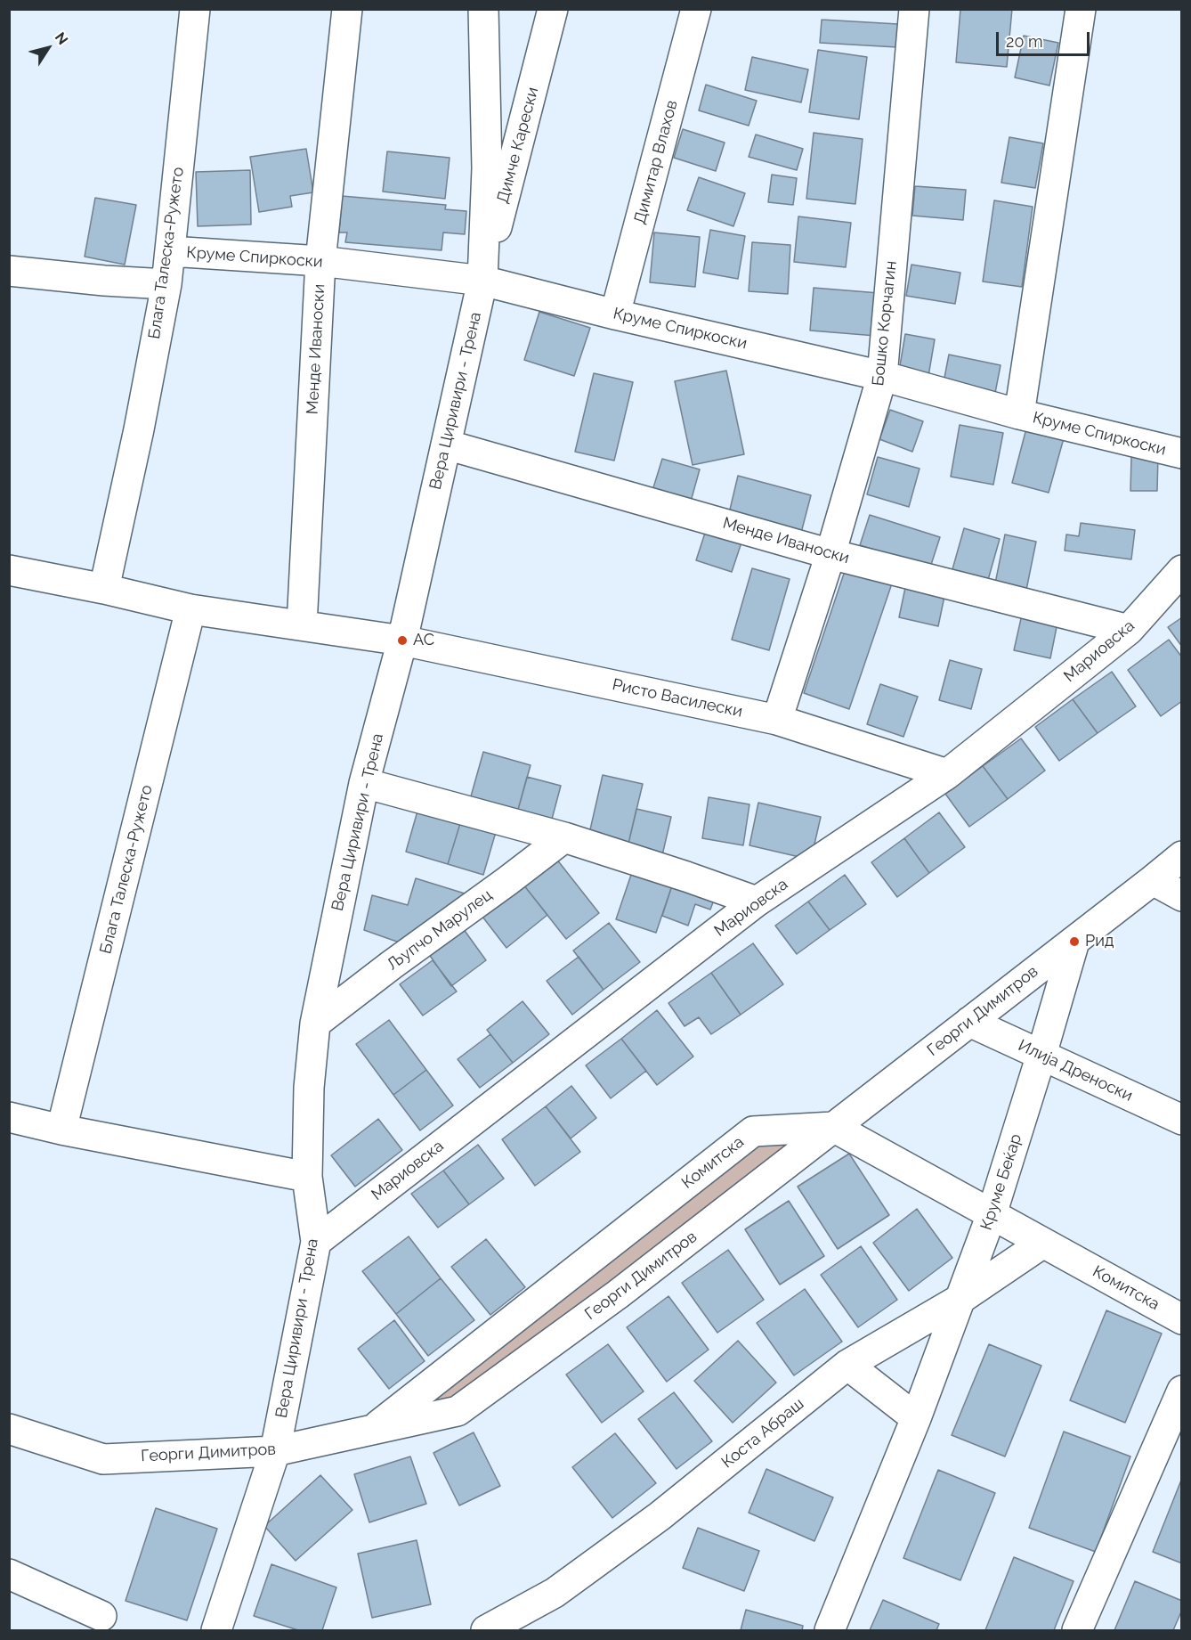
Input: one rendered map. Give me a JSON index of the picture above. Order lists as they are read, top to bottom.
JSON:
{
  "streets": {
    "street": [
      "Димче Карески",
      "Димитар Влахов",
      "Блага Талеска-Ружето",
      "Круме Спиркоски",
      "Бошко Корчагин",
      "Менде Иваноски",
      "Вера Циривири - Трена",
      "Мариовска",
      "Ристо Василески",
      "Љупчо Марулец",
      "Георги Димитров",
      "Илија Дреноски",
      "Комитска",
      "Круме Беќар",
      "Коста Абраш"
    ]
  },
  "crossings": [
    ["Димче Карески", "Круме Спиркоски"],
    ["Димче Карески", "Вера Циривири - Трена"],
    ["Димитар Влахов", "Круме Спиркоски"],
    ["Блага Талеска-Ружето", "Круме Спиркоски"],
    ["Круме Спиркоски", "Бошко Корчагин"],
    ["Круме Спиркоски", "Менде Иваноски"],
    ["Круме Спиркоски", "Вера Циривири - Трена"],
    ["Бошко Корчагин", "Менде Иваноски"],
    ["Бошко Корчагин", "Ристо Василески"],
    ["Менде Иваноски", "Вера Циривири - Трена"],
    ["Менде Иваноски", "Мариовска"],
    ["Вера Циривири - Трена", "Мариовска"],
    ["Вера Циривири - Трена", "Ристо Василески"],
    ["Вера Циривири - Трена", "Љупчо Марулец"],
    ["Вера Циривири - Трена", "Георги Димитров"],
    ["Мариовска", "Ристо Василески"],
    ["Георги Димитров", "Илија Дреноски"],
    ["Георги Димитров", "Комитска"],
    ["Георги Димитров", "Круме Беќар"],
    ["Илија Дреноски", "Круме Беќар"],
    ["Комитска", "Круме Беќар"],
    ["Комитска", "Коста Абраш"],
    ["Круме Беќар", "Коста Абраш"]
  ],
  "places": ["АС", "Рид"],
  "scale_bar": "20 m",
  "north": "top right"
}
